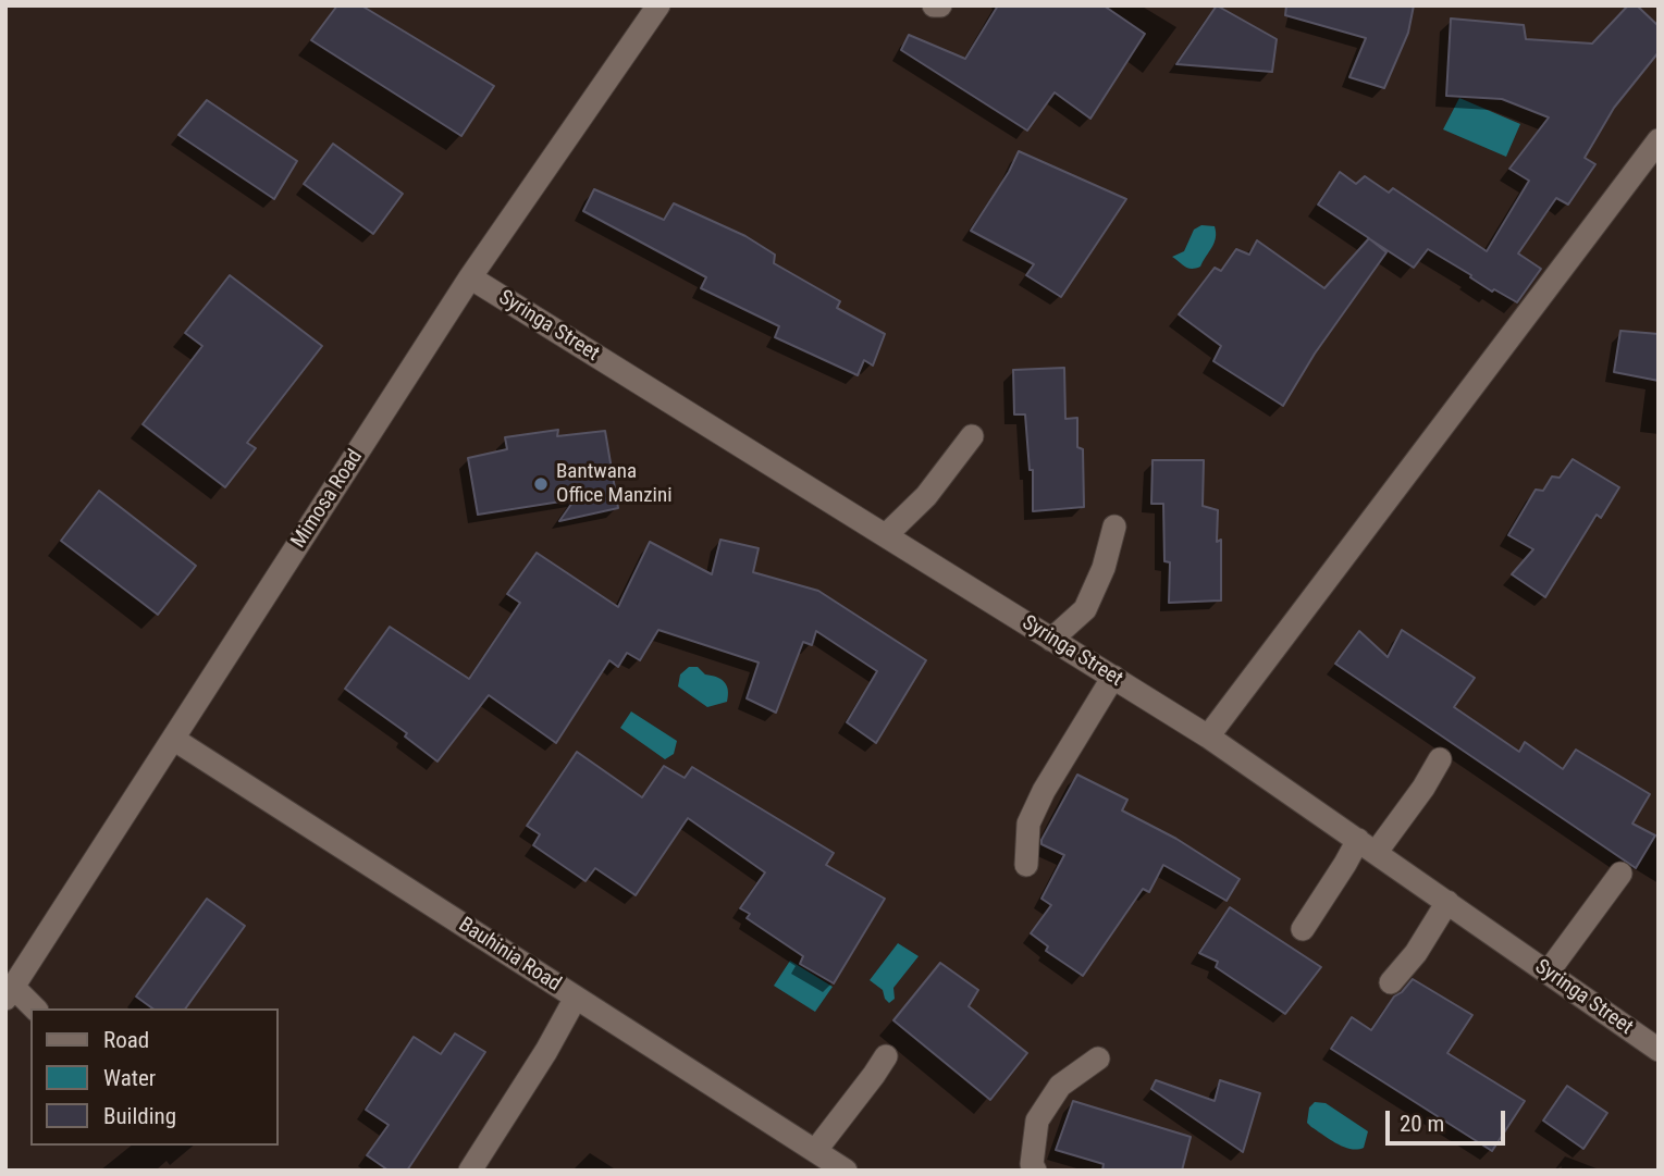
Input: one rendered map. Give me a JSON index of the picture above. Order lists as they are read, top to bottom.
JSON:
{
  "streets": {
    "street": ["Syringa Street", "Mimosa Road", "Bauhinia Road"]
  },
  "crossings": [
    ["Syringa Street", "Mimosa Road"],
    ["Mimosa Road", "Bauhinia Road"]
  ],
  "places": ["Bantwana Office Manzini"],
  "legend": ["Road", "Water", "Building"],
  "scale_bar": "20 m"
}
